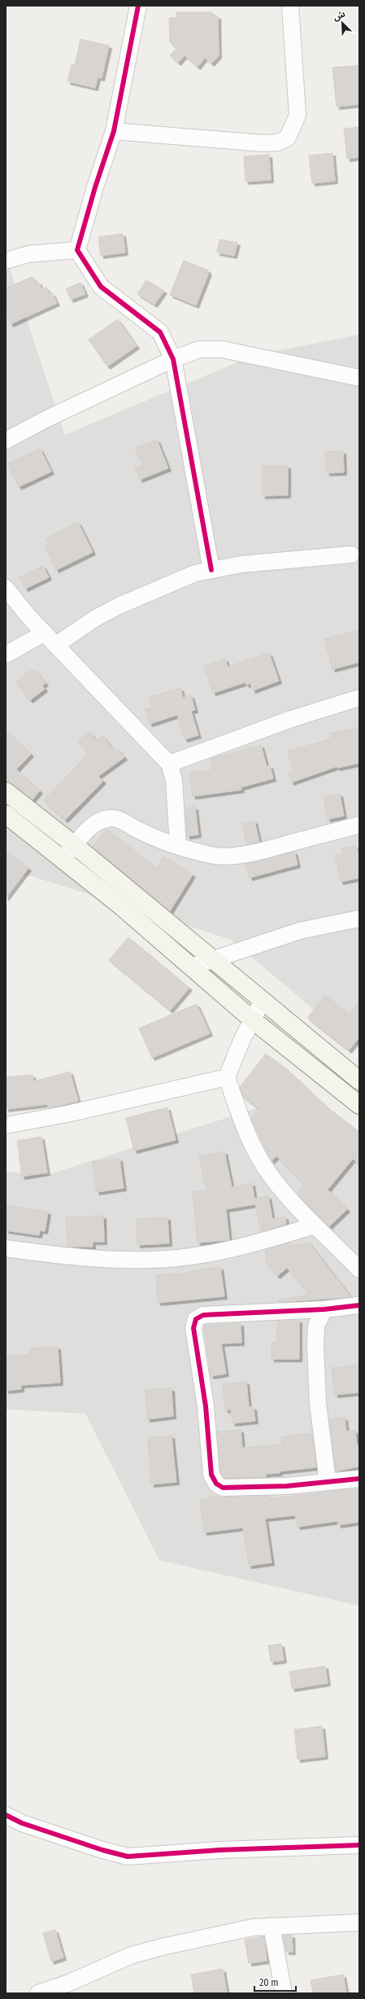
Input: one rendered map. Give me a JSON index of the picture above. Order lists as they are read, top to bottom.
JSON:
{
  "scale_bar": "20 m",
  "north": "top left"
}
